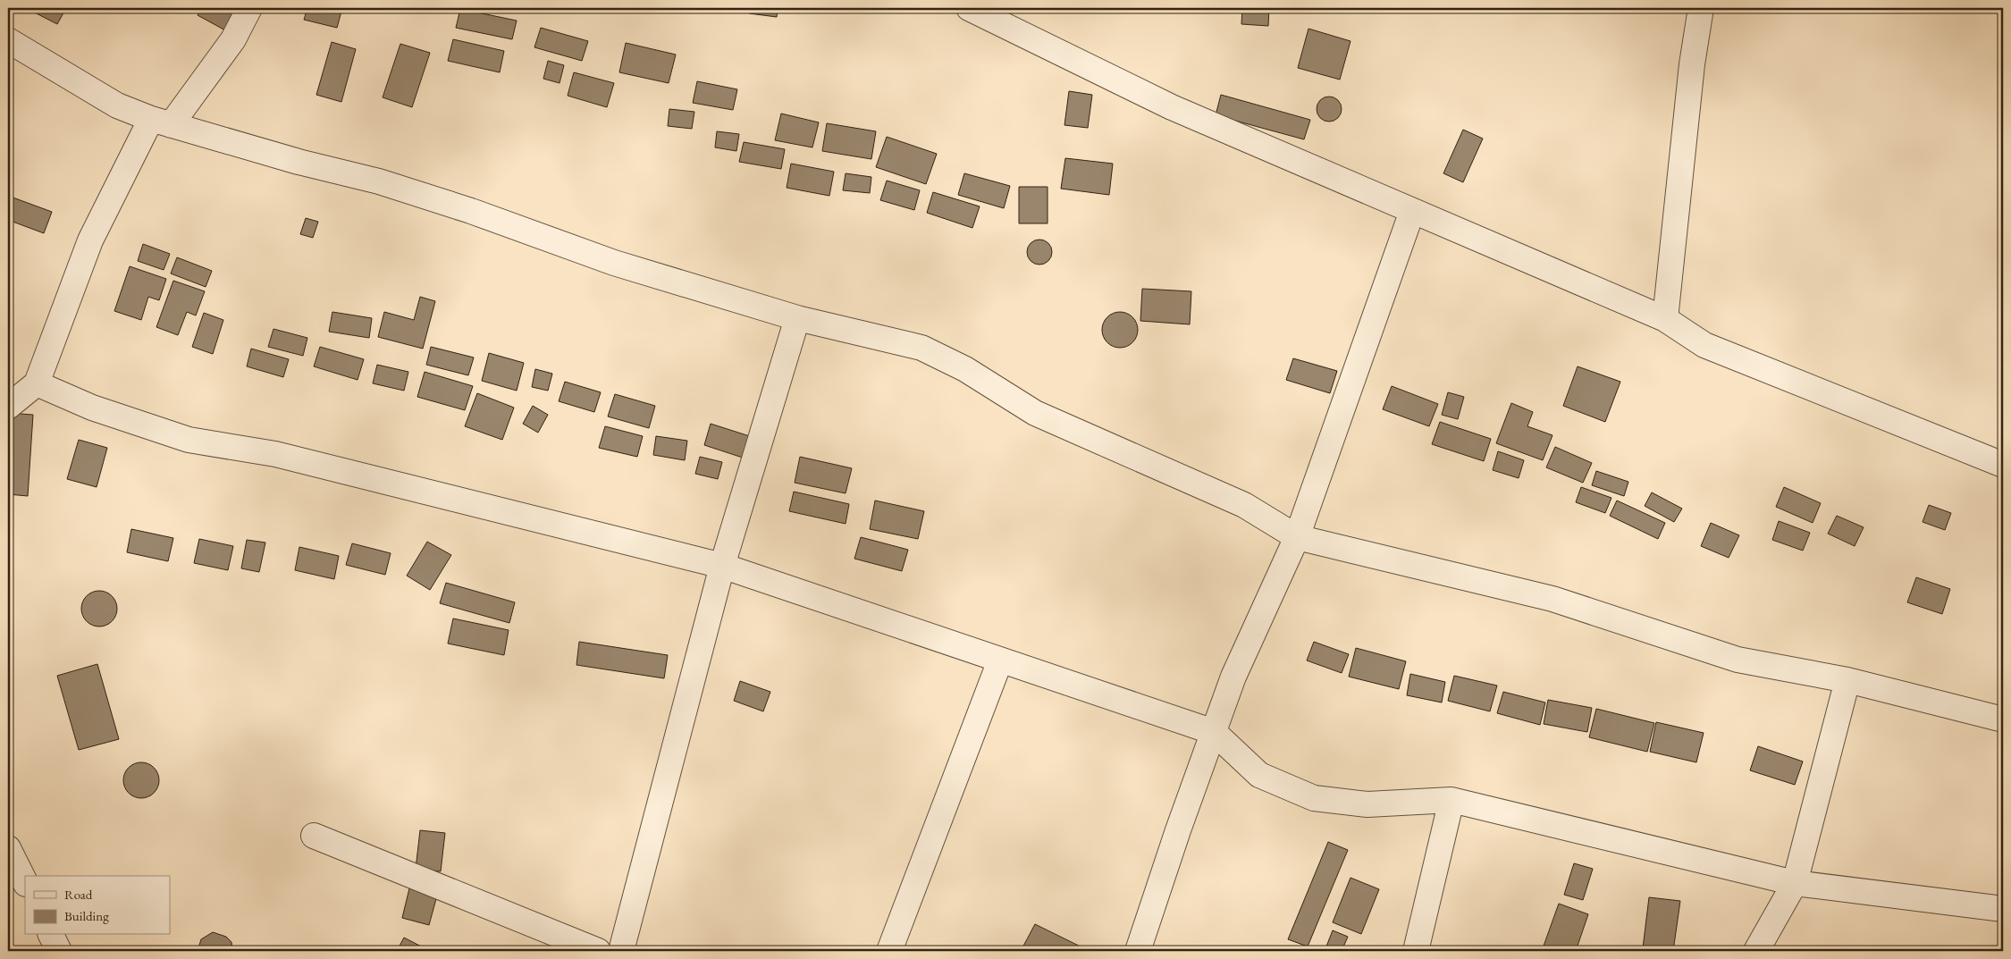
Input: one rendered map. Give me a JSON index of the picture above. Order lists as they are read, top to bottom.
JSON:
{
  "legend": ["Road", "Building"]
}
